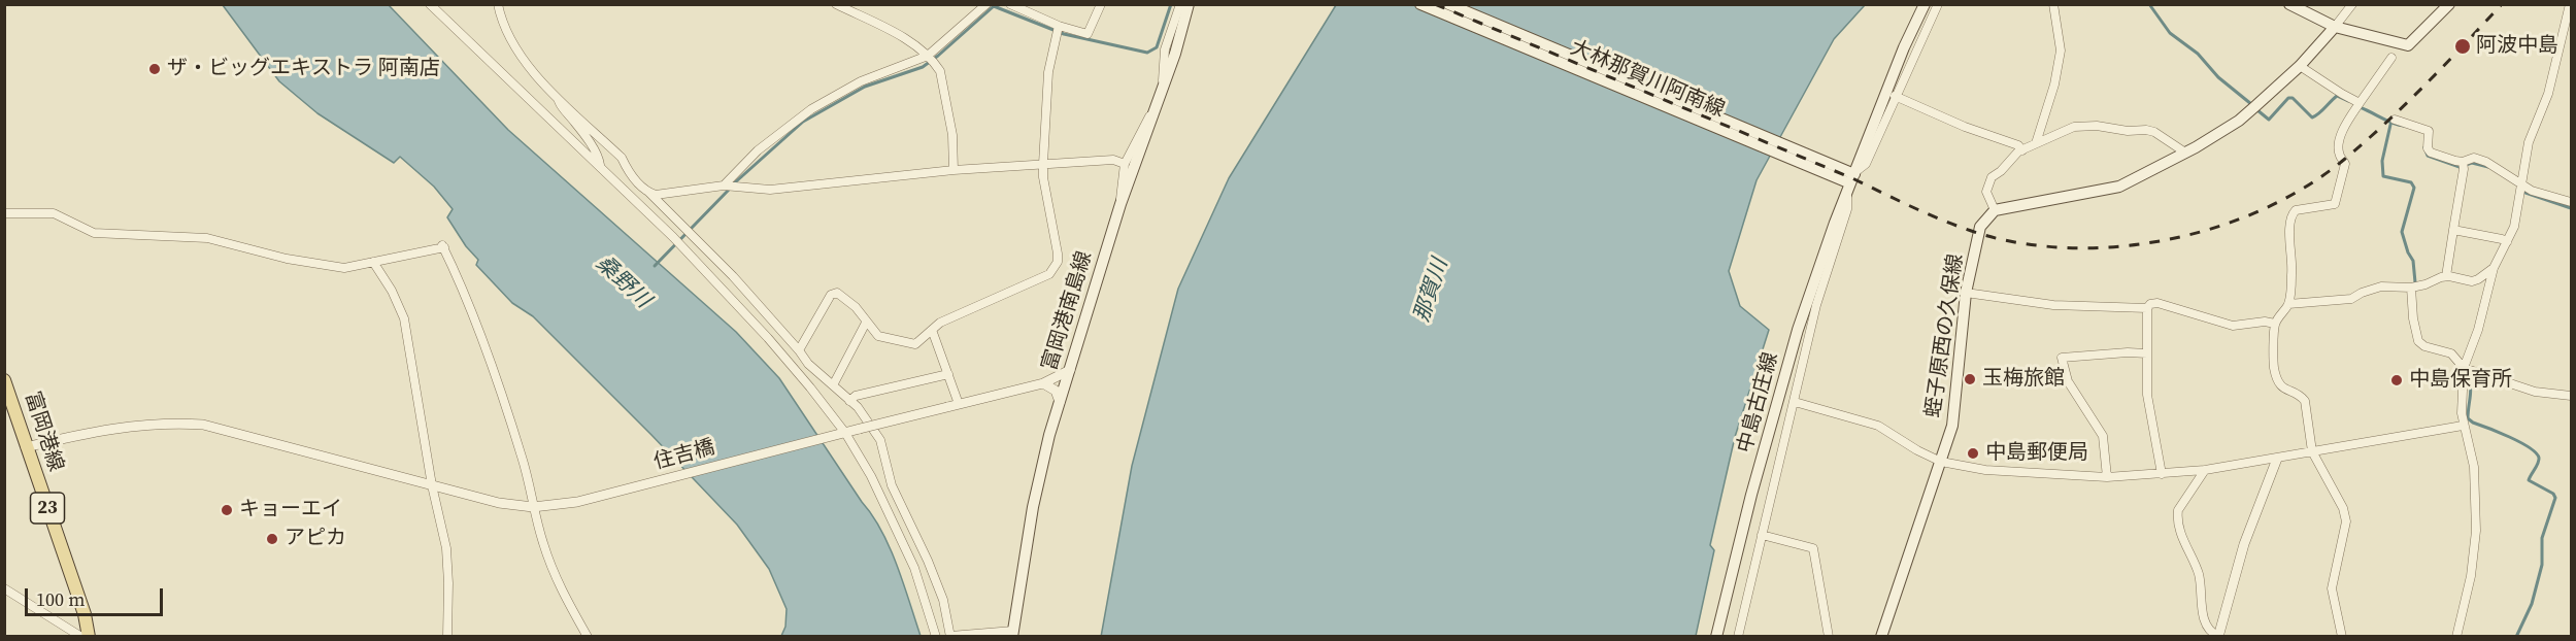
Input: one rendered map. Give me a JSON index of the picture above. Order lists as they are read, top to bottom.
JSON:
{
  "streets": {
    "main road": [
      "大林那賀川阿南線",
      "富岡港南島線",
      "蛭子原西の久保線",
      "中島古庄線",
      "富岡港線",
      "23"
    ],
    "street": ["住吉橋"]
  },
  "crossings": [
    ["大林那賀川阿南線", "中島古庄線"],
    ["富岡港南島線", "住吉橋"],
    ["富岡港線", "住吉橋"]
  ],
  "water": ["桑野川", "那賀川"],
  "places": [
    "阿波中島",
    "ザ・ビッグエキストラ 阿南店",
    "玉梅旅館",
    "中島保育所",
    "中島郵便局",
    "キョーエイ",
    "アピカ"
  ],
  "scale_bar": "100 m"
}
